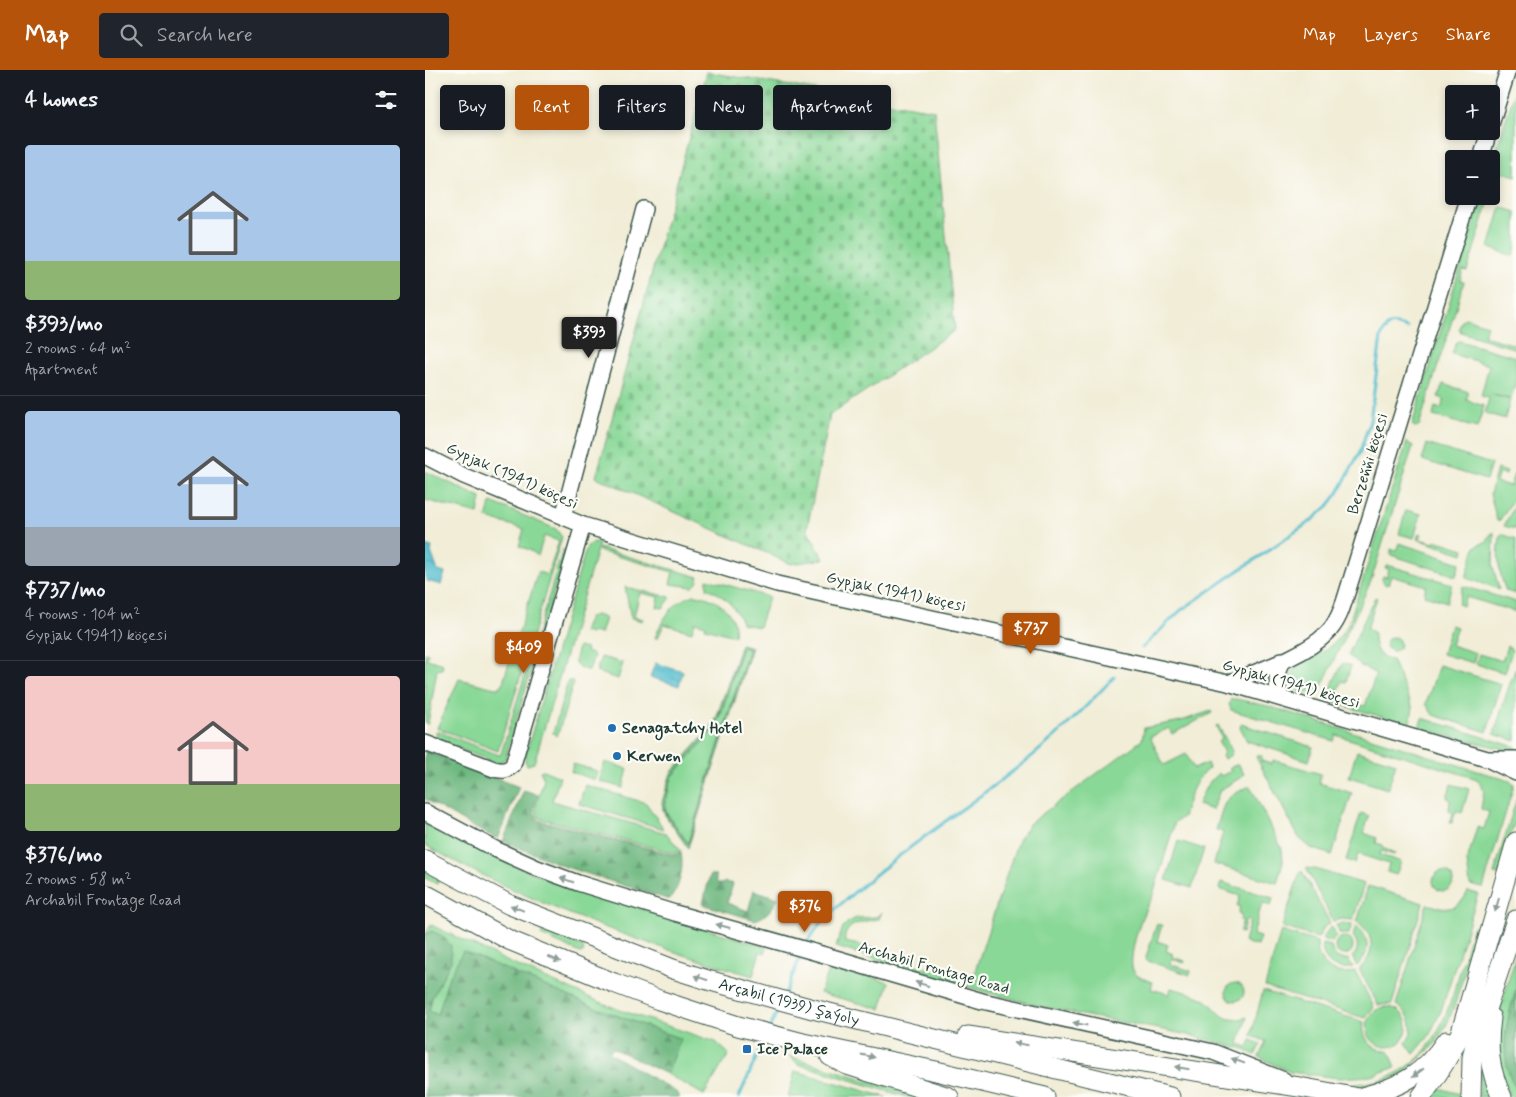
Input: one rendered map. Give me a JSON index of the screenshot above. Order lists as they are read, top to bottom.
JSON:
{
  "streets": {
    "main road": ["Arçabil (1939) şaýoly"],
    "street": ["Berzeňňi köçesi", "Gypjak (1941) köçesi", "Archabil Frontage Road"]
  },
  "crossings": [
    ["Berzeňňi köçesi", "Gypjak (1941) köçesi"]
  ],
  "one_way": ["Archabil Frontage Road"],
  "places": {
    "other": ["Senagatchy Hotel", "Kerwen"],
    "transit": ["Ice Palace"]
  },
  "page": {
    "header": "Map",
    "search": "Search here",
    "nav": ["Map", "Layers", "Share"],
    "heading": "4 homes",
    "map_buttons": ["+", "−"],
    "chip": [
      "Buy",
      "Rent",
      "Filters",
      "New",
      "Apartment"
    ],
    "list": [
      {
        "name": "$393/mo",
        "note": "2 rooms · 64 m² · Apartment"
      },
      {
        "name": "$737/mo",
        "note": "4 rooms · 104 m² · Gypjak (1941) köçesi"
      },
      {
        "name": "$376/mo",
        "note": "2 rooms · 58 m² · Archabil Frontage Road"
      }
    ],
    "price": [
      "$393",
      "$737",
      "$409",
      "$376"
    ]
  }
}
